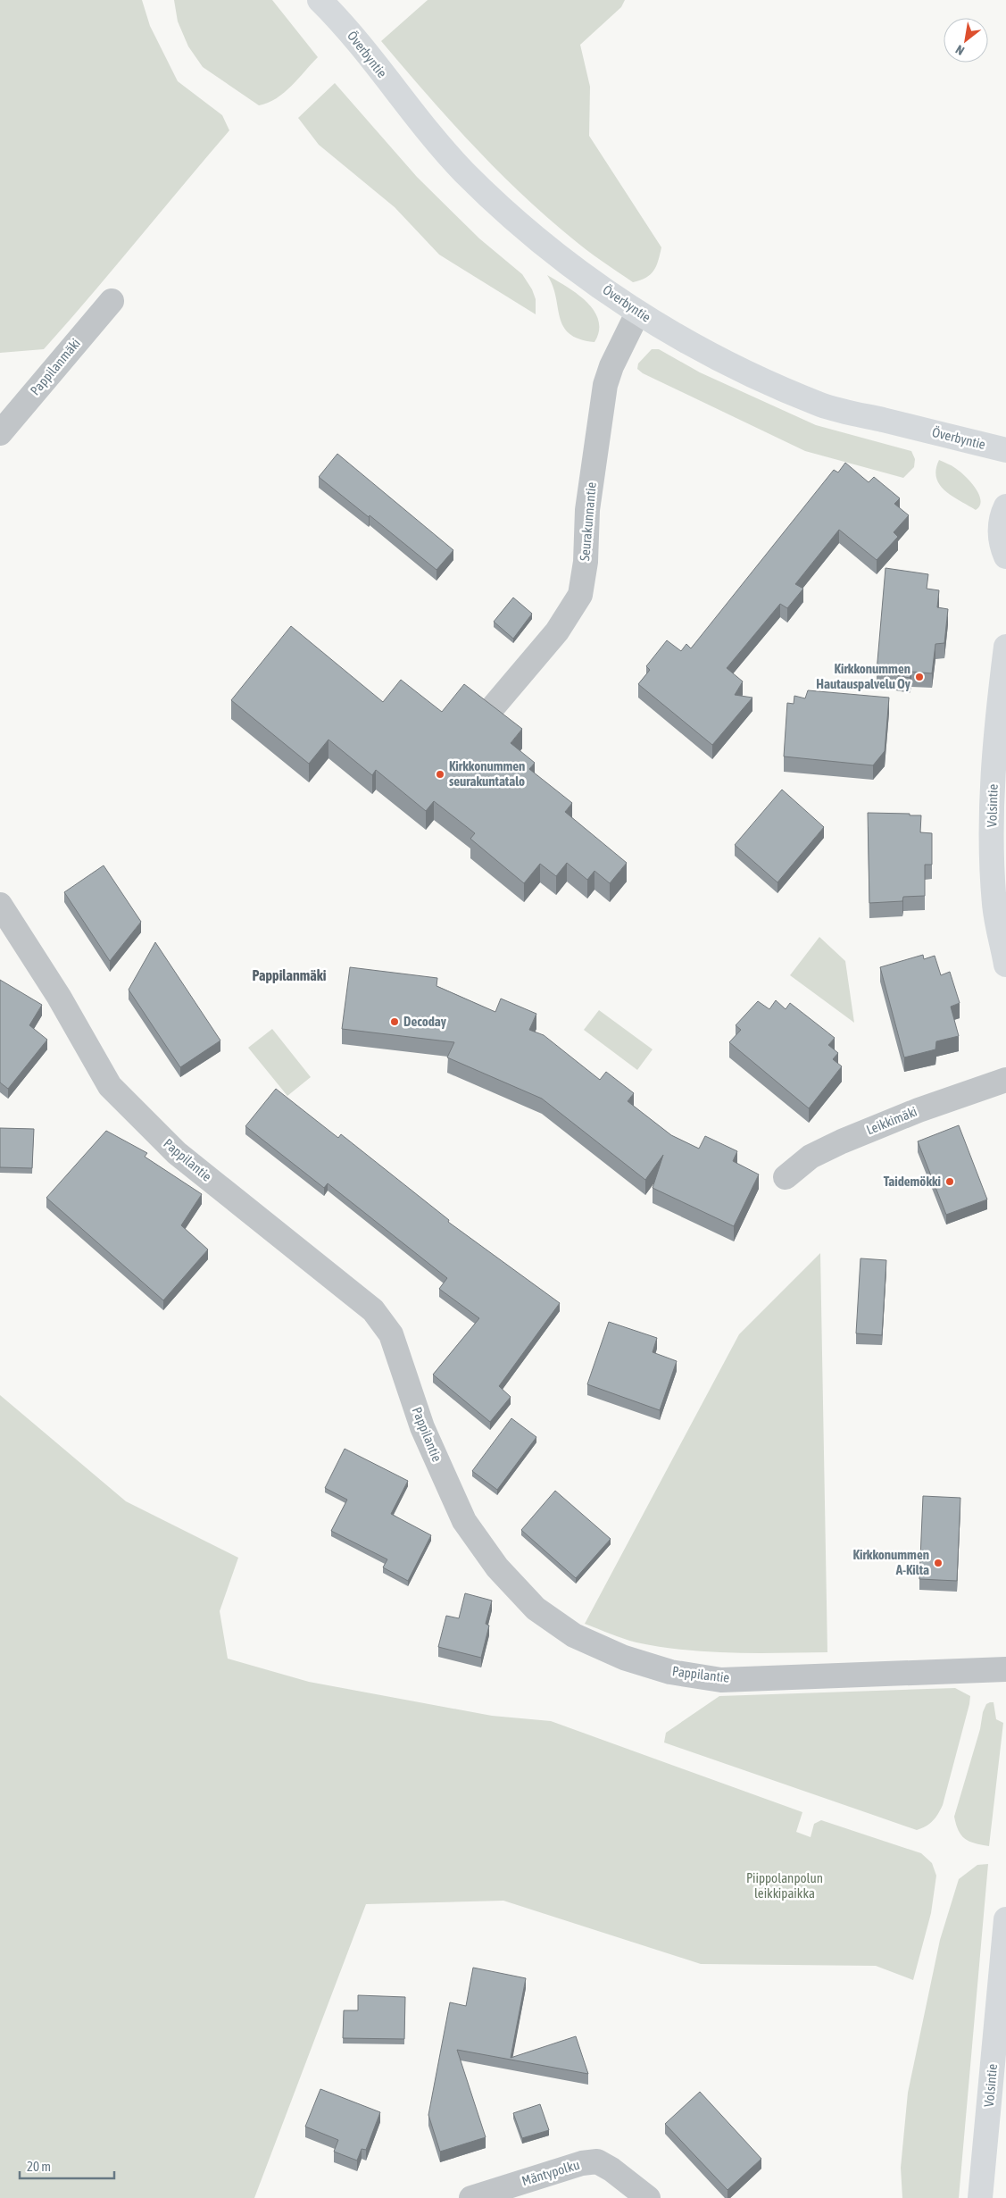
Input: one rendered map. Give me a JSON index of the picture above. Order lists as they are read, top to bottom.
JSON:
{
  "streets": {
    "street": [
      "Överbyntie",
      "Pappilanmäki",
      "Seurakunnantie",
      "Volsintie",
      "Leikkimäki",
      "Pappilantie",
      "Mäntypolku"
    ]
  },
  "crossings": [
    ["Överbyntie", "Seurakunnantie"]
  ],
  "districts": ["Pappilanmäki"],
  "parks": ["Piippolanpolun leikkipaikka"],
  "places": [
    "Kirkkonummen Hautauspalvelu Oy",
    "Kirkkonummen seurakuntatalo",
    "Decoday",
    "Taidemökki",
    "Kirkkonummen A-Kilta"
  ],
  "scale_bar": "20 m",
  "north": "bottom left"
}
